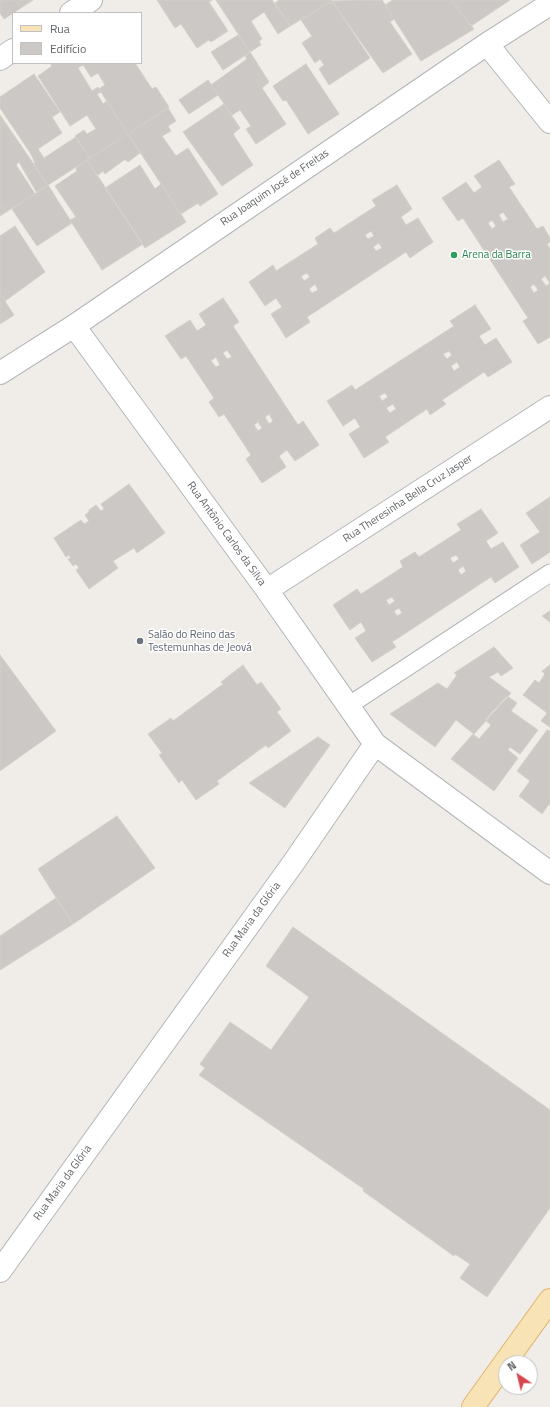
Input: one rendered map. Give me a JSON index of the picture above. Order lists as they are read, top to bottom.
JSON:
{
  "streets": {
    "street": [
      "Rua Joaquim José de Freitas",
      "Rua Theresinha Bella Cruz Jasper",
      "Rua Antônio Carlos da Silva",
      "Rua Maria da Glória"
    ]
  },
  "crossings": [
    ["Rua Joaquim José de Freitas", "Rua Antônio Carlos da Silva"],
    ["Rua Theresinha Bella Cruz Jasper", "Rua Antônio Carlos da Silva"],
    ["Rua Antônio Carlos da Silva", "Rua Maria da Glória"]
  ],
  "places": ["Arena da Barra", "Salão do Reino das Testemunhas de Jeová"],
  "legend": ["Rua", "Edifício"],
  "north": "top left"
}
